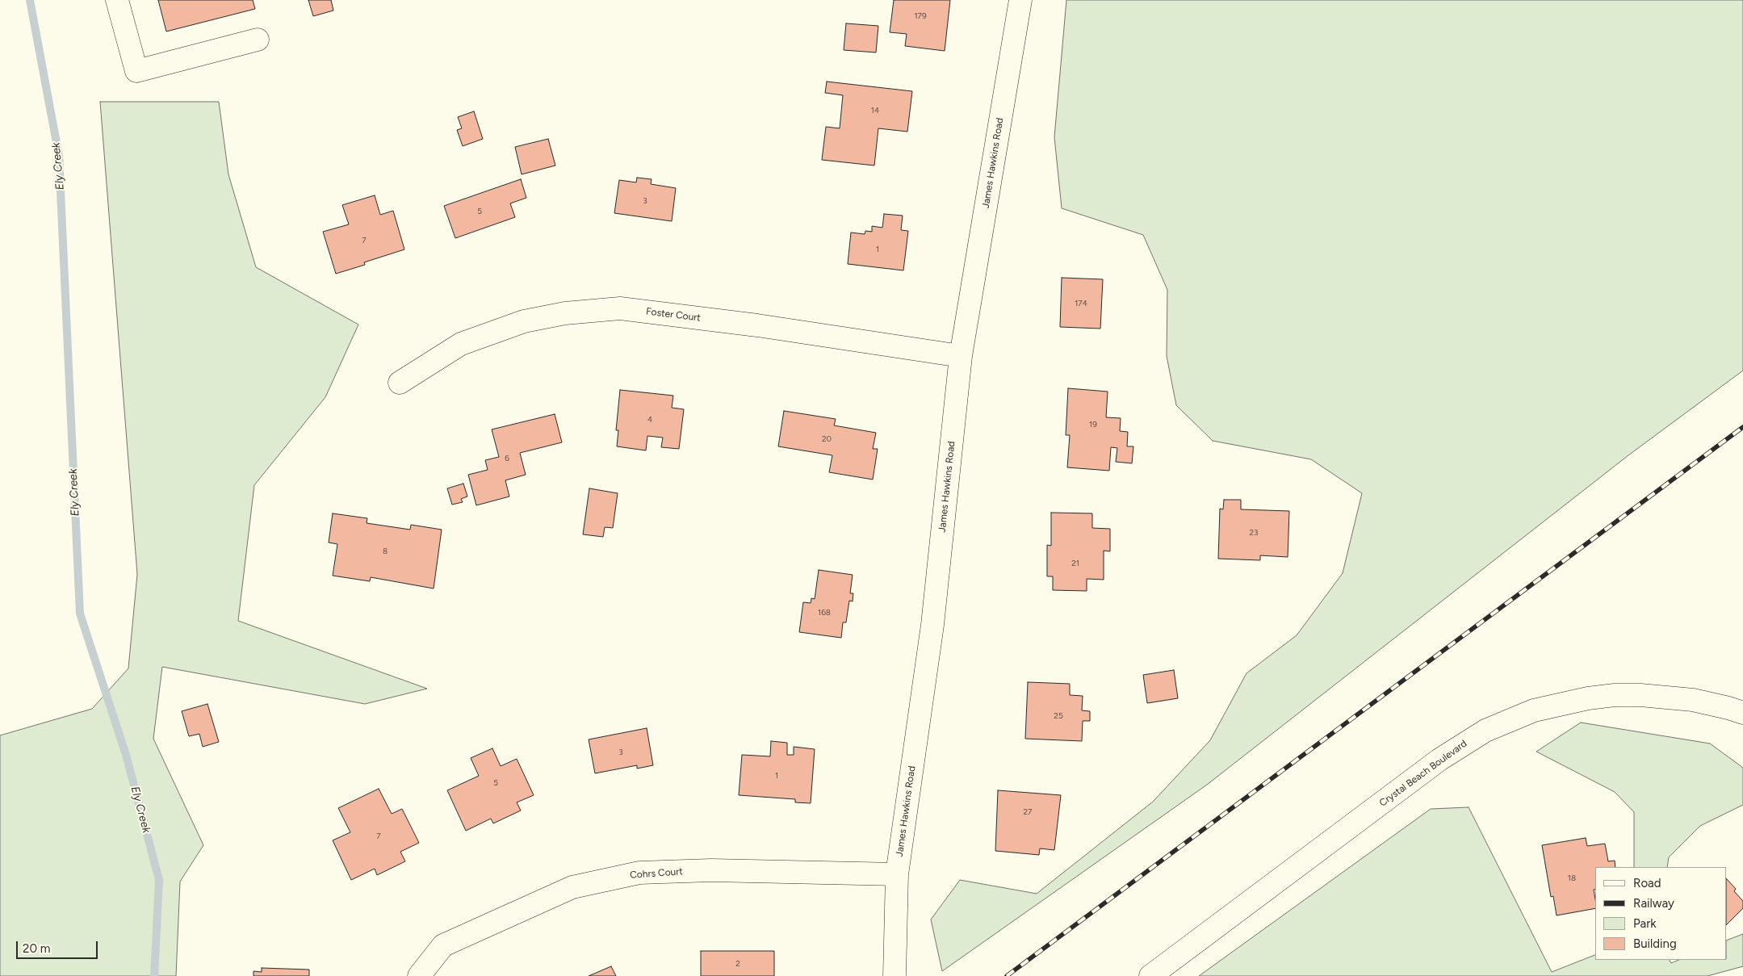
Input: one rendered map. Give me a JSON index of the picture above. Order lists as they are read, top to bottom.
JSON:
{
  "streets": {
    "street": [
      "James Hawkins Road",
      "Foster Court",
      "Crystal Beach Boulevard",
      "Cohrs Court"
    ]
  },
  "crossings": [
    ["James Hawkins Road", "Foster Court"],
    ["James Hawkins Road", "Cohrs Court"]
  ],
  "water": ["Ely Creek"],
  "house_numbers": [
    "179",
    "14",
    "3",
    "5",
    "7",
    "1",
    "174",
    "4",
    "19",
    "20",
    "6",
    "23",
    "8",
    "21",
    "168",
    "25",
    "3",
    "1",
    "5",
    "27",
    "7",
    "18",
    "2"
  ],
  "legend": [
    "Road",
    "Railway",
    "Park",
    "Building"
  ],
  "scale_bar": "20 m"
}
